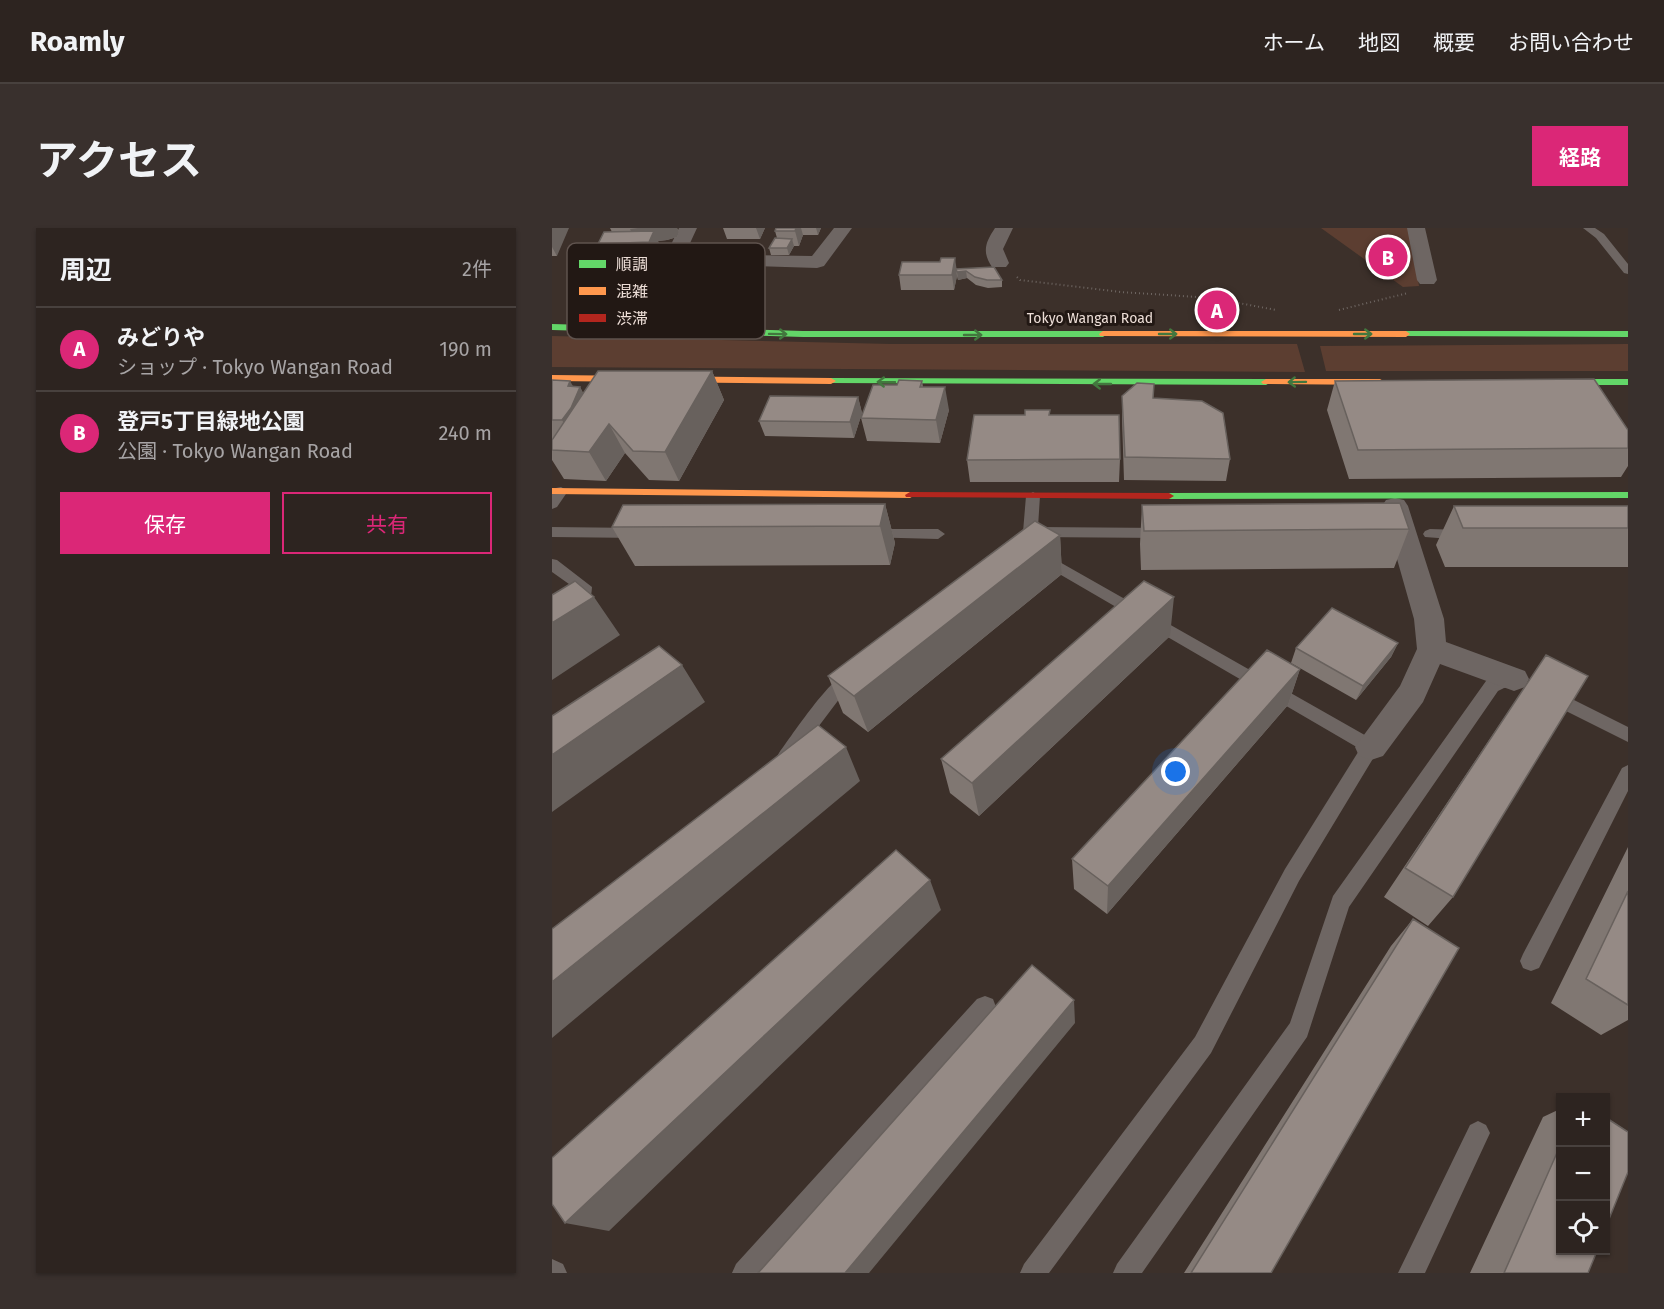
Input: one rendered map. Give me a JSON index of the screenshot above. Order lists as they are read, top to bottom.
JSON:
{
  "streets": {
    "main road": ["Tokyo Wangan Road"]
  },
  "legend": ["順調", "混雑", "渋滞"],
  "page": {
    "header": "Roamly",
    "nav": [
      "ホーム",
      "地図",
      "概要",
      "お問い合わせ"
    ],
    "title": "アクセス",
    "buttons": [
      "経路",
      ["保存", "共有"]
    ],
    "heading": ["周辺", "2件"],
    "pins": ["B", "A"],
    "list": [
      {
        "mark": "A",
        "name": "みどりや",
        "note": "ショップ · Tokyo Wangan Road",
        "value": "190 m"
      },
      {
        "mark": "B",
        "name": "登戸5丁目緑地公園",
        "note": "公園 · Tokyo Wangan Road",
        "value": "240 m"
      }
    ],
    "map_buttons": ["+", "−"]
  }
}
